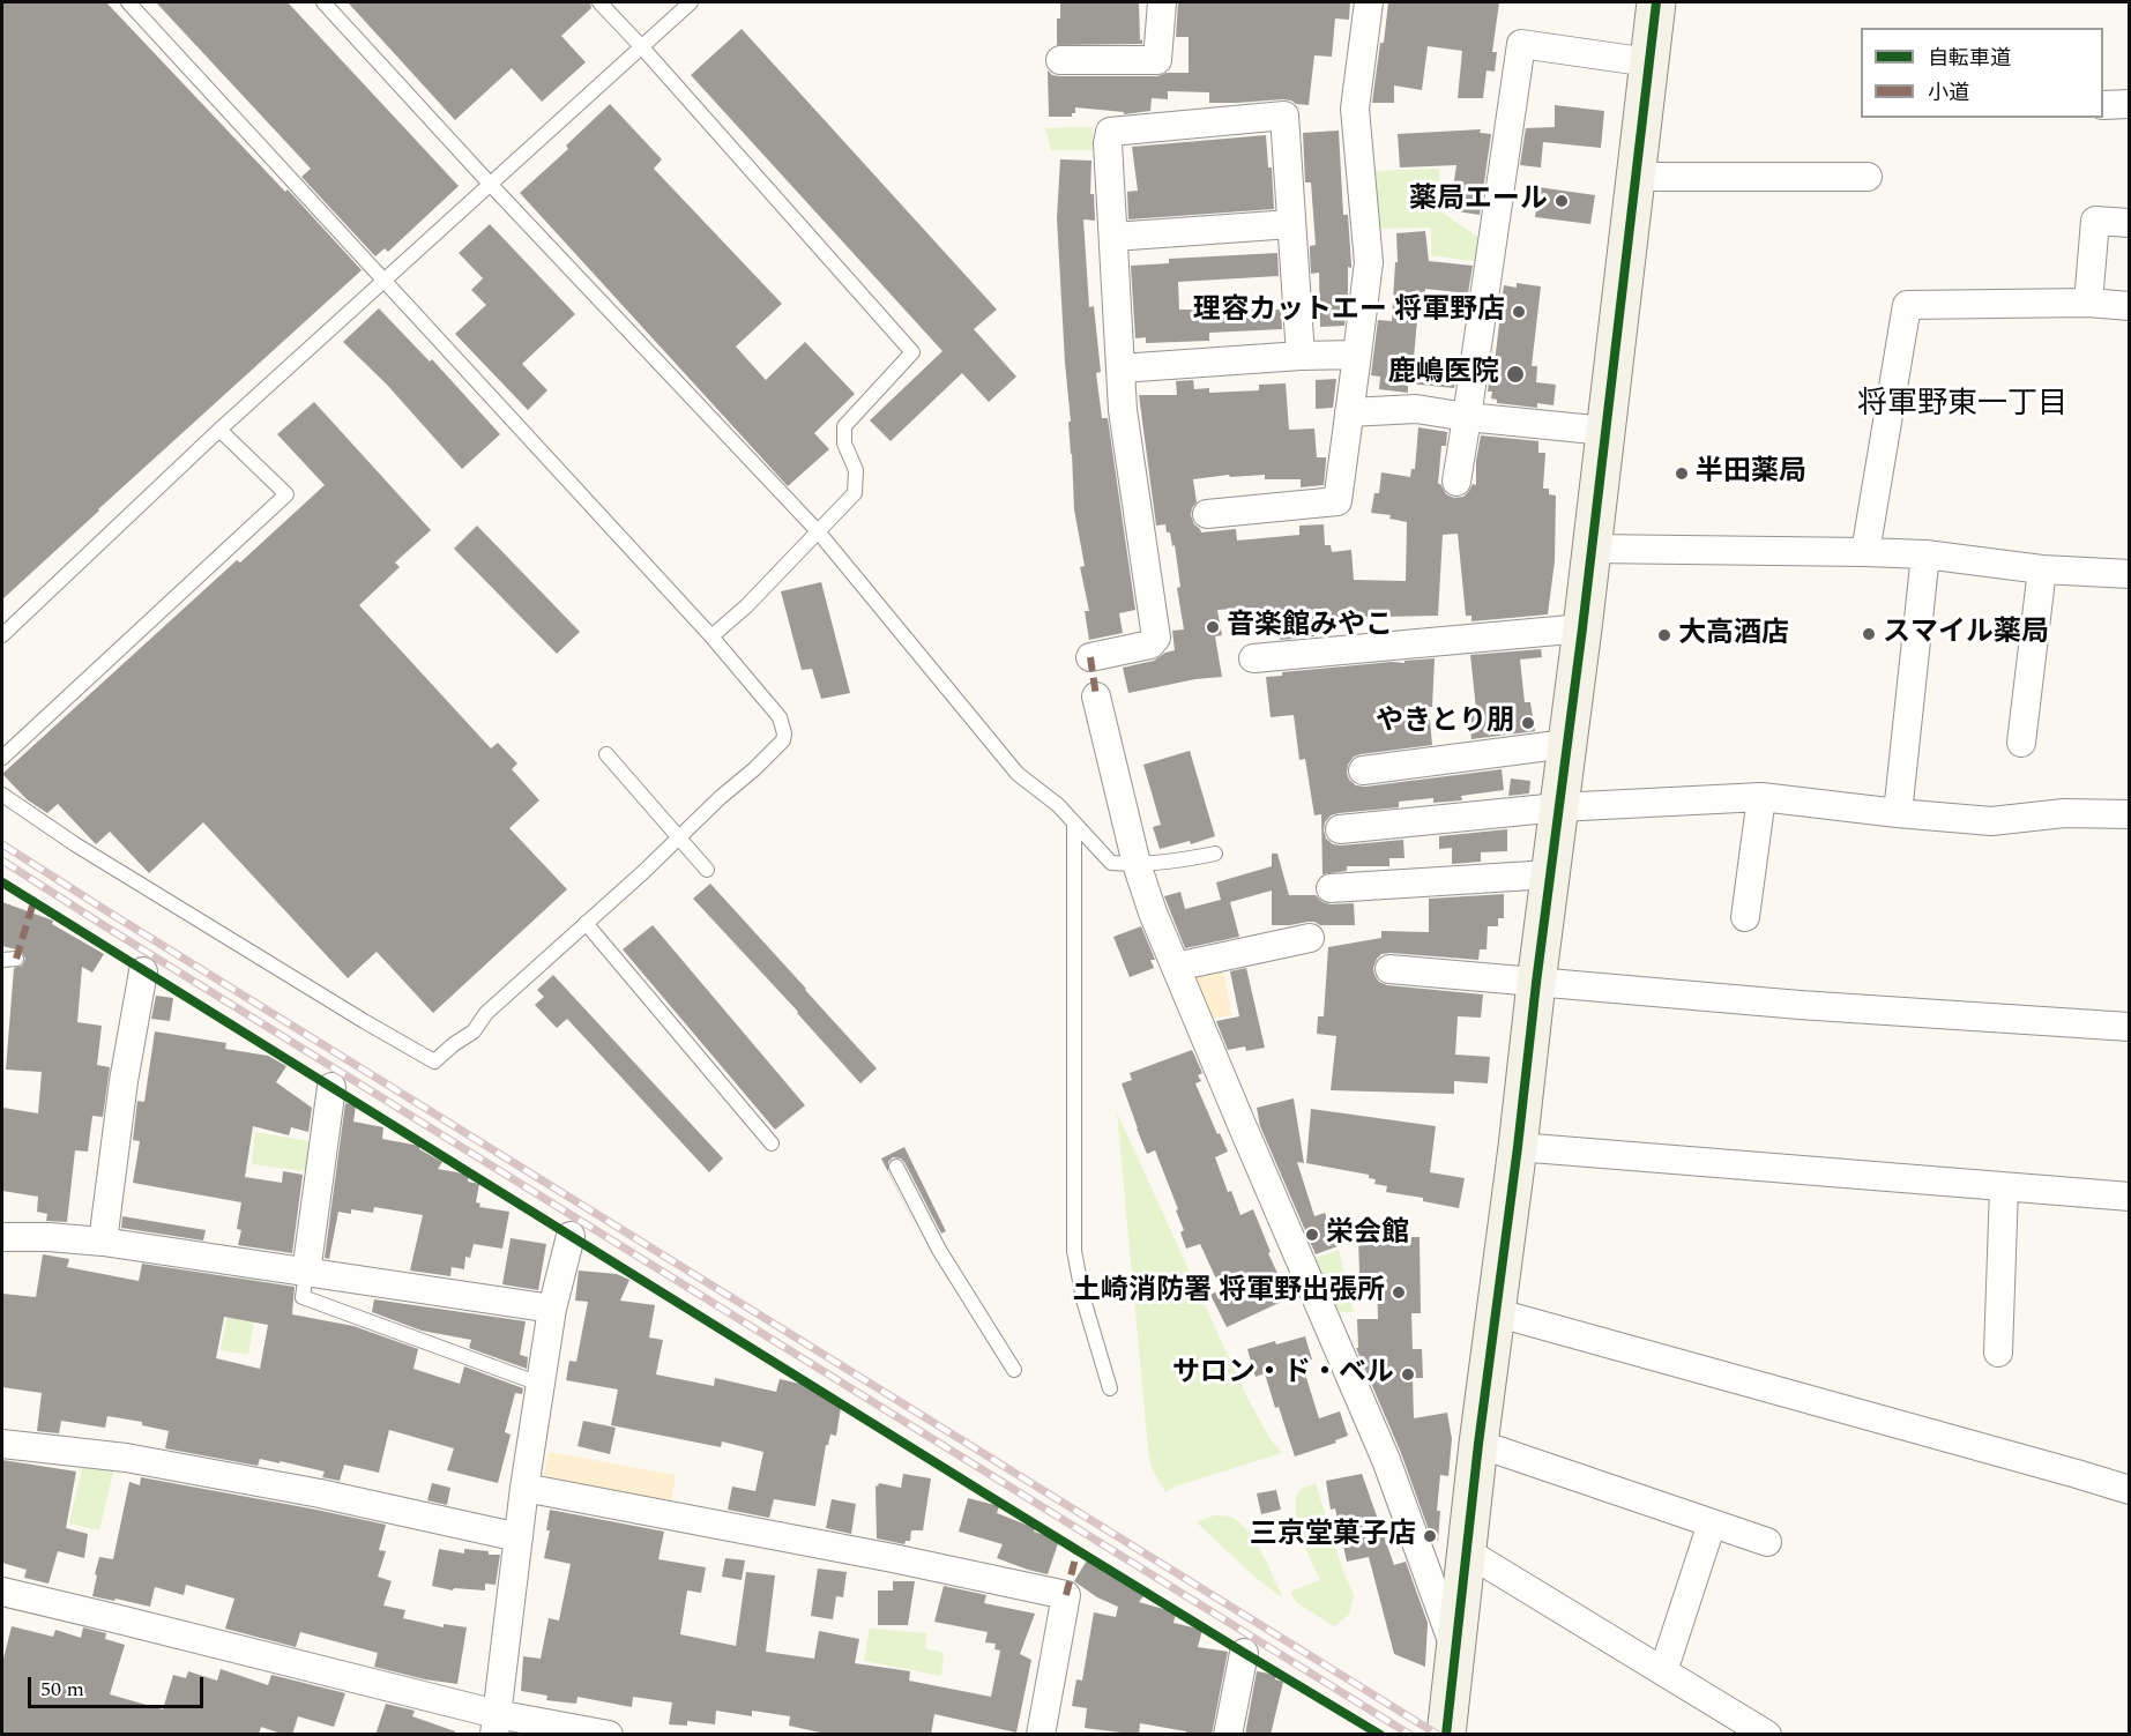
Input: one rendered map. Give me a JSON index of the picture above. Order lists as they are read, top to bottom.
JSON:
{
  "districts": ["将軍野東一丁目"],
  "places": [
    "薬局エール",
    "理容カットエー 将軍野店",
    "鹿嶋医院",
    "半田薬局",
    "音楽館みやこ",
    "スマイル薬局",
    "大高酒店",
    "やきとり朋",
    "栄会館",
    "土崎消防署 将軍野出張所",
    "サロン・ド・ベル",
    "三京堂菓子店"
  ],
  "legend": ["自転車道", "小道"],
  "scale_bar": "50 m"
}
